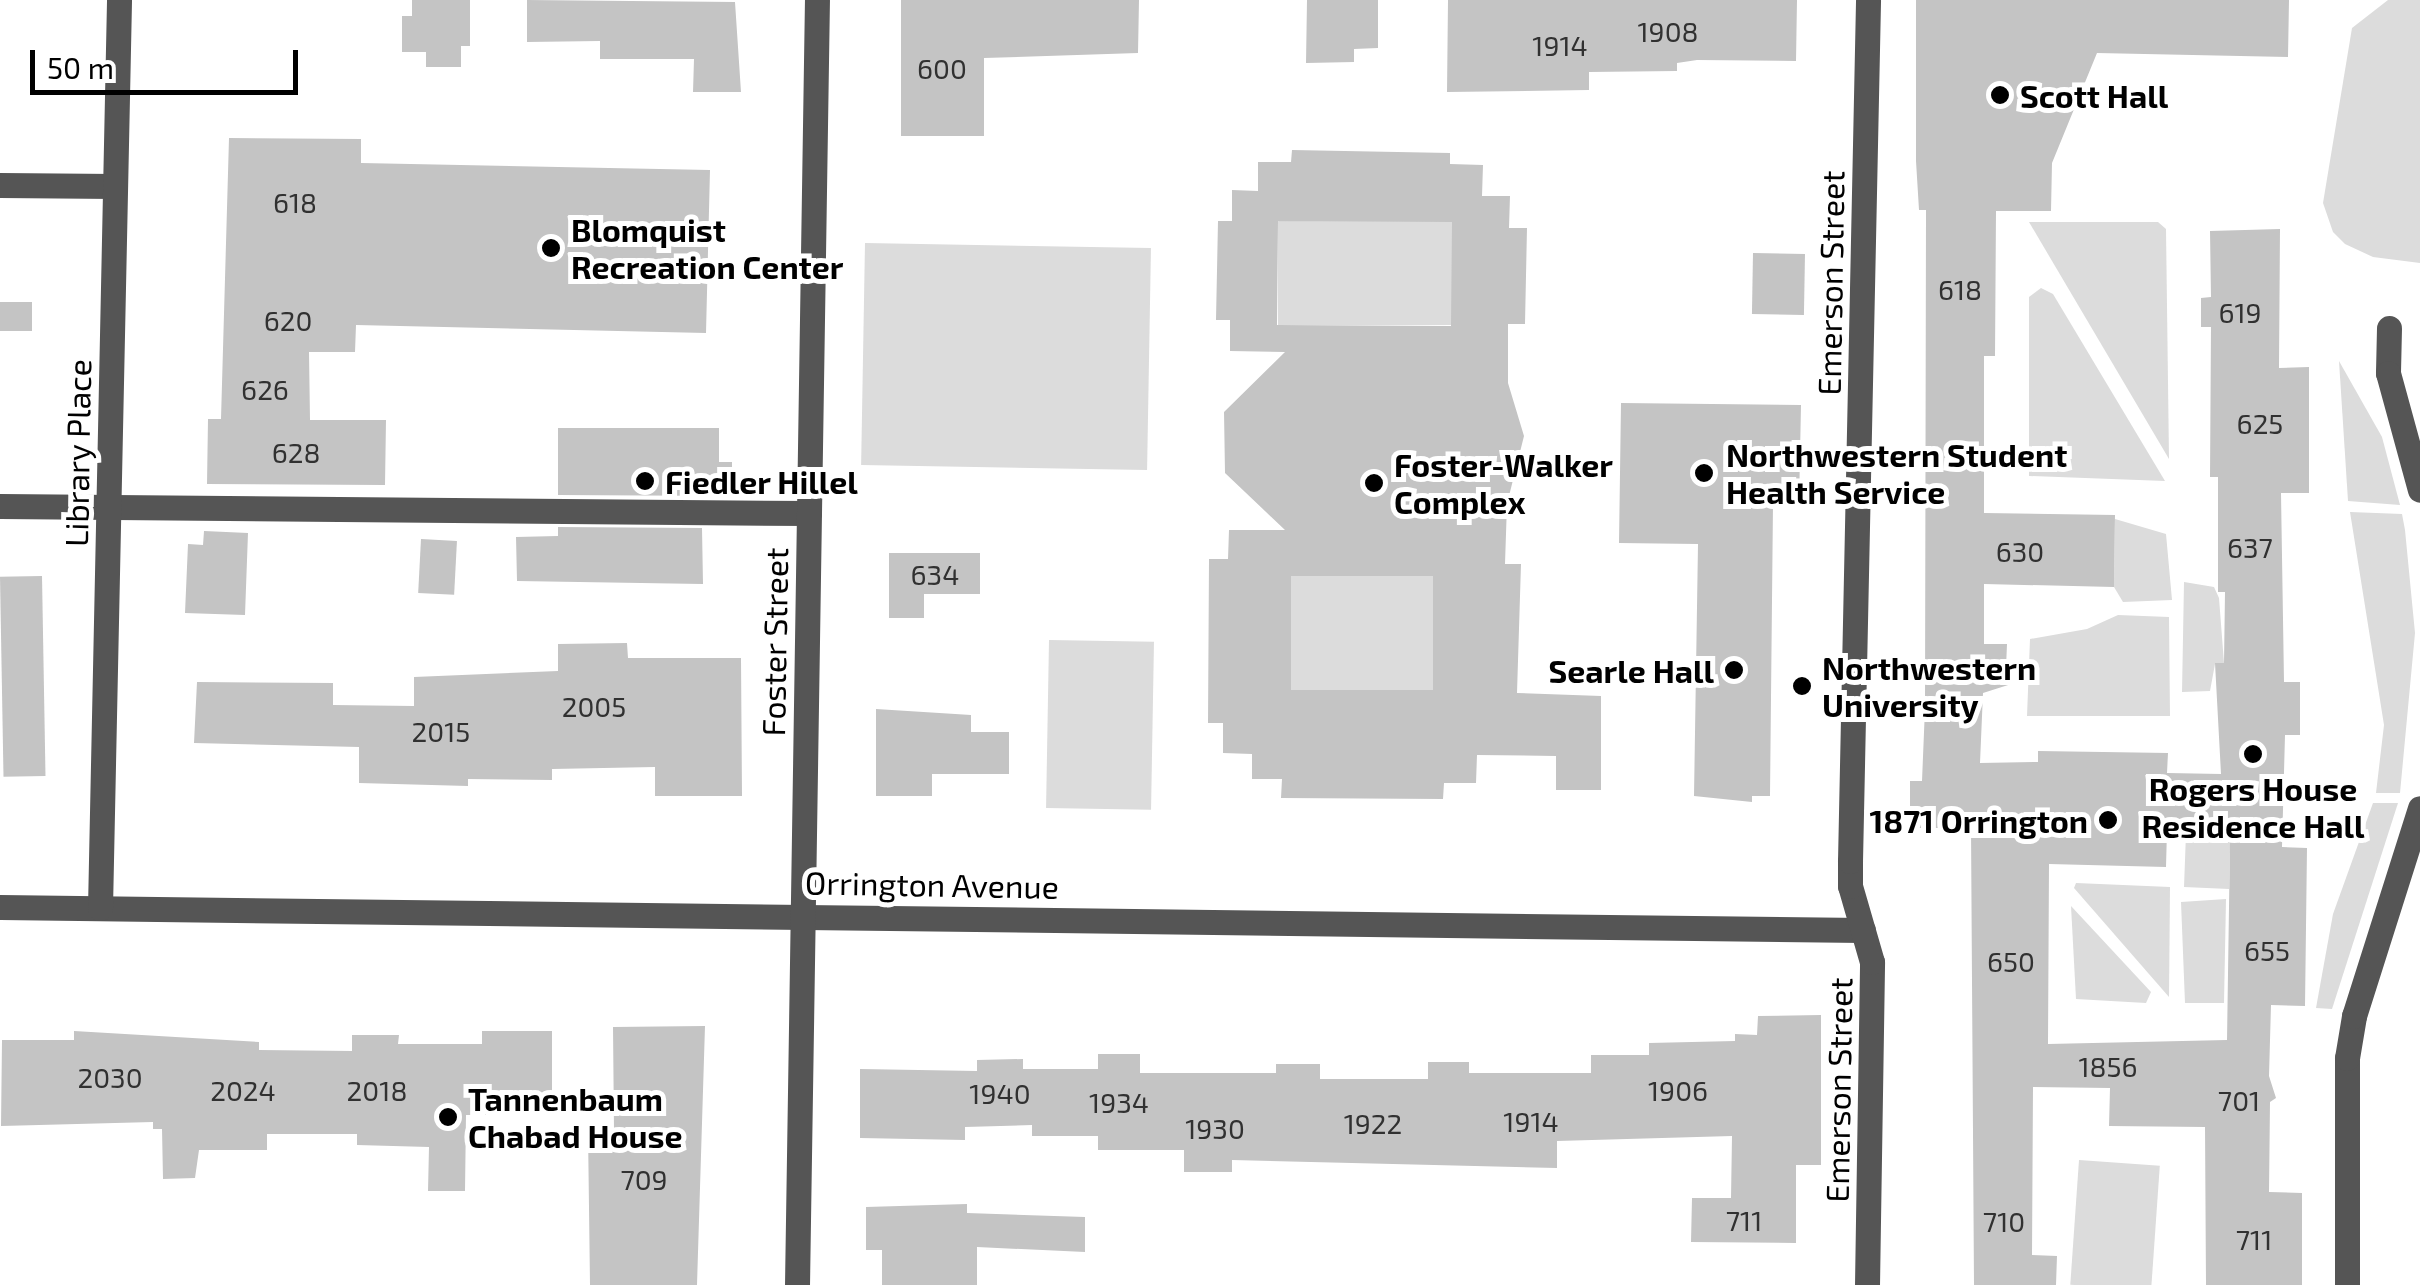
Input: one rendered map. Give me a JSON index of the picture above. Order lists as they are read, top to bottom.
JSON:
{
  "streets": {
    "street": [
      "Emerson Street",
      "Library Place",
      "Foster Street",
      "Orrington Avenue"
    ]
  },
  "crossings": [
    ["Emerson Street", "Orrington Avenue"],
    ["Library Place", "Orrington Avenue"],
    ["Foster Street", "Orrington Avenue"]
  ],
  "places": [
    "Scott Hall",
    "Blomquist Recreation Center",
    "Northwestern Student Health Service",
    "Fiedler Hillel",
    "Foster-Walker Complex",
    "Searle Hall",
    "Northwestern University",
    "Rogers House Residence Hall",
    "1871 Orrington",
    "Tannenbaum Chabad House"
  ],
  "house_numbers": [
    "1908",
    "1914",
    "600",
    "618",
    "618",
    "619",
    "620",
    "626",
    "625",
    "628",
    "637",
    "630",
    "634",
    "2005",
    "2015",
    "655",
    "650",
    "1856",
    "2030",
    "2024",
    "2018",
    "1906",
    "1940",
    "701",
    "1934",
    "1914",
    "1922",
    "1930",
    "709",
    "711",
    "710",
    "711"
  ],
  "scale_bar": "50 m"
}
